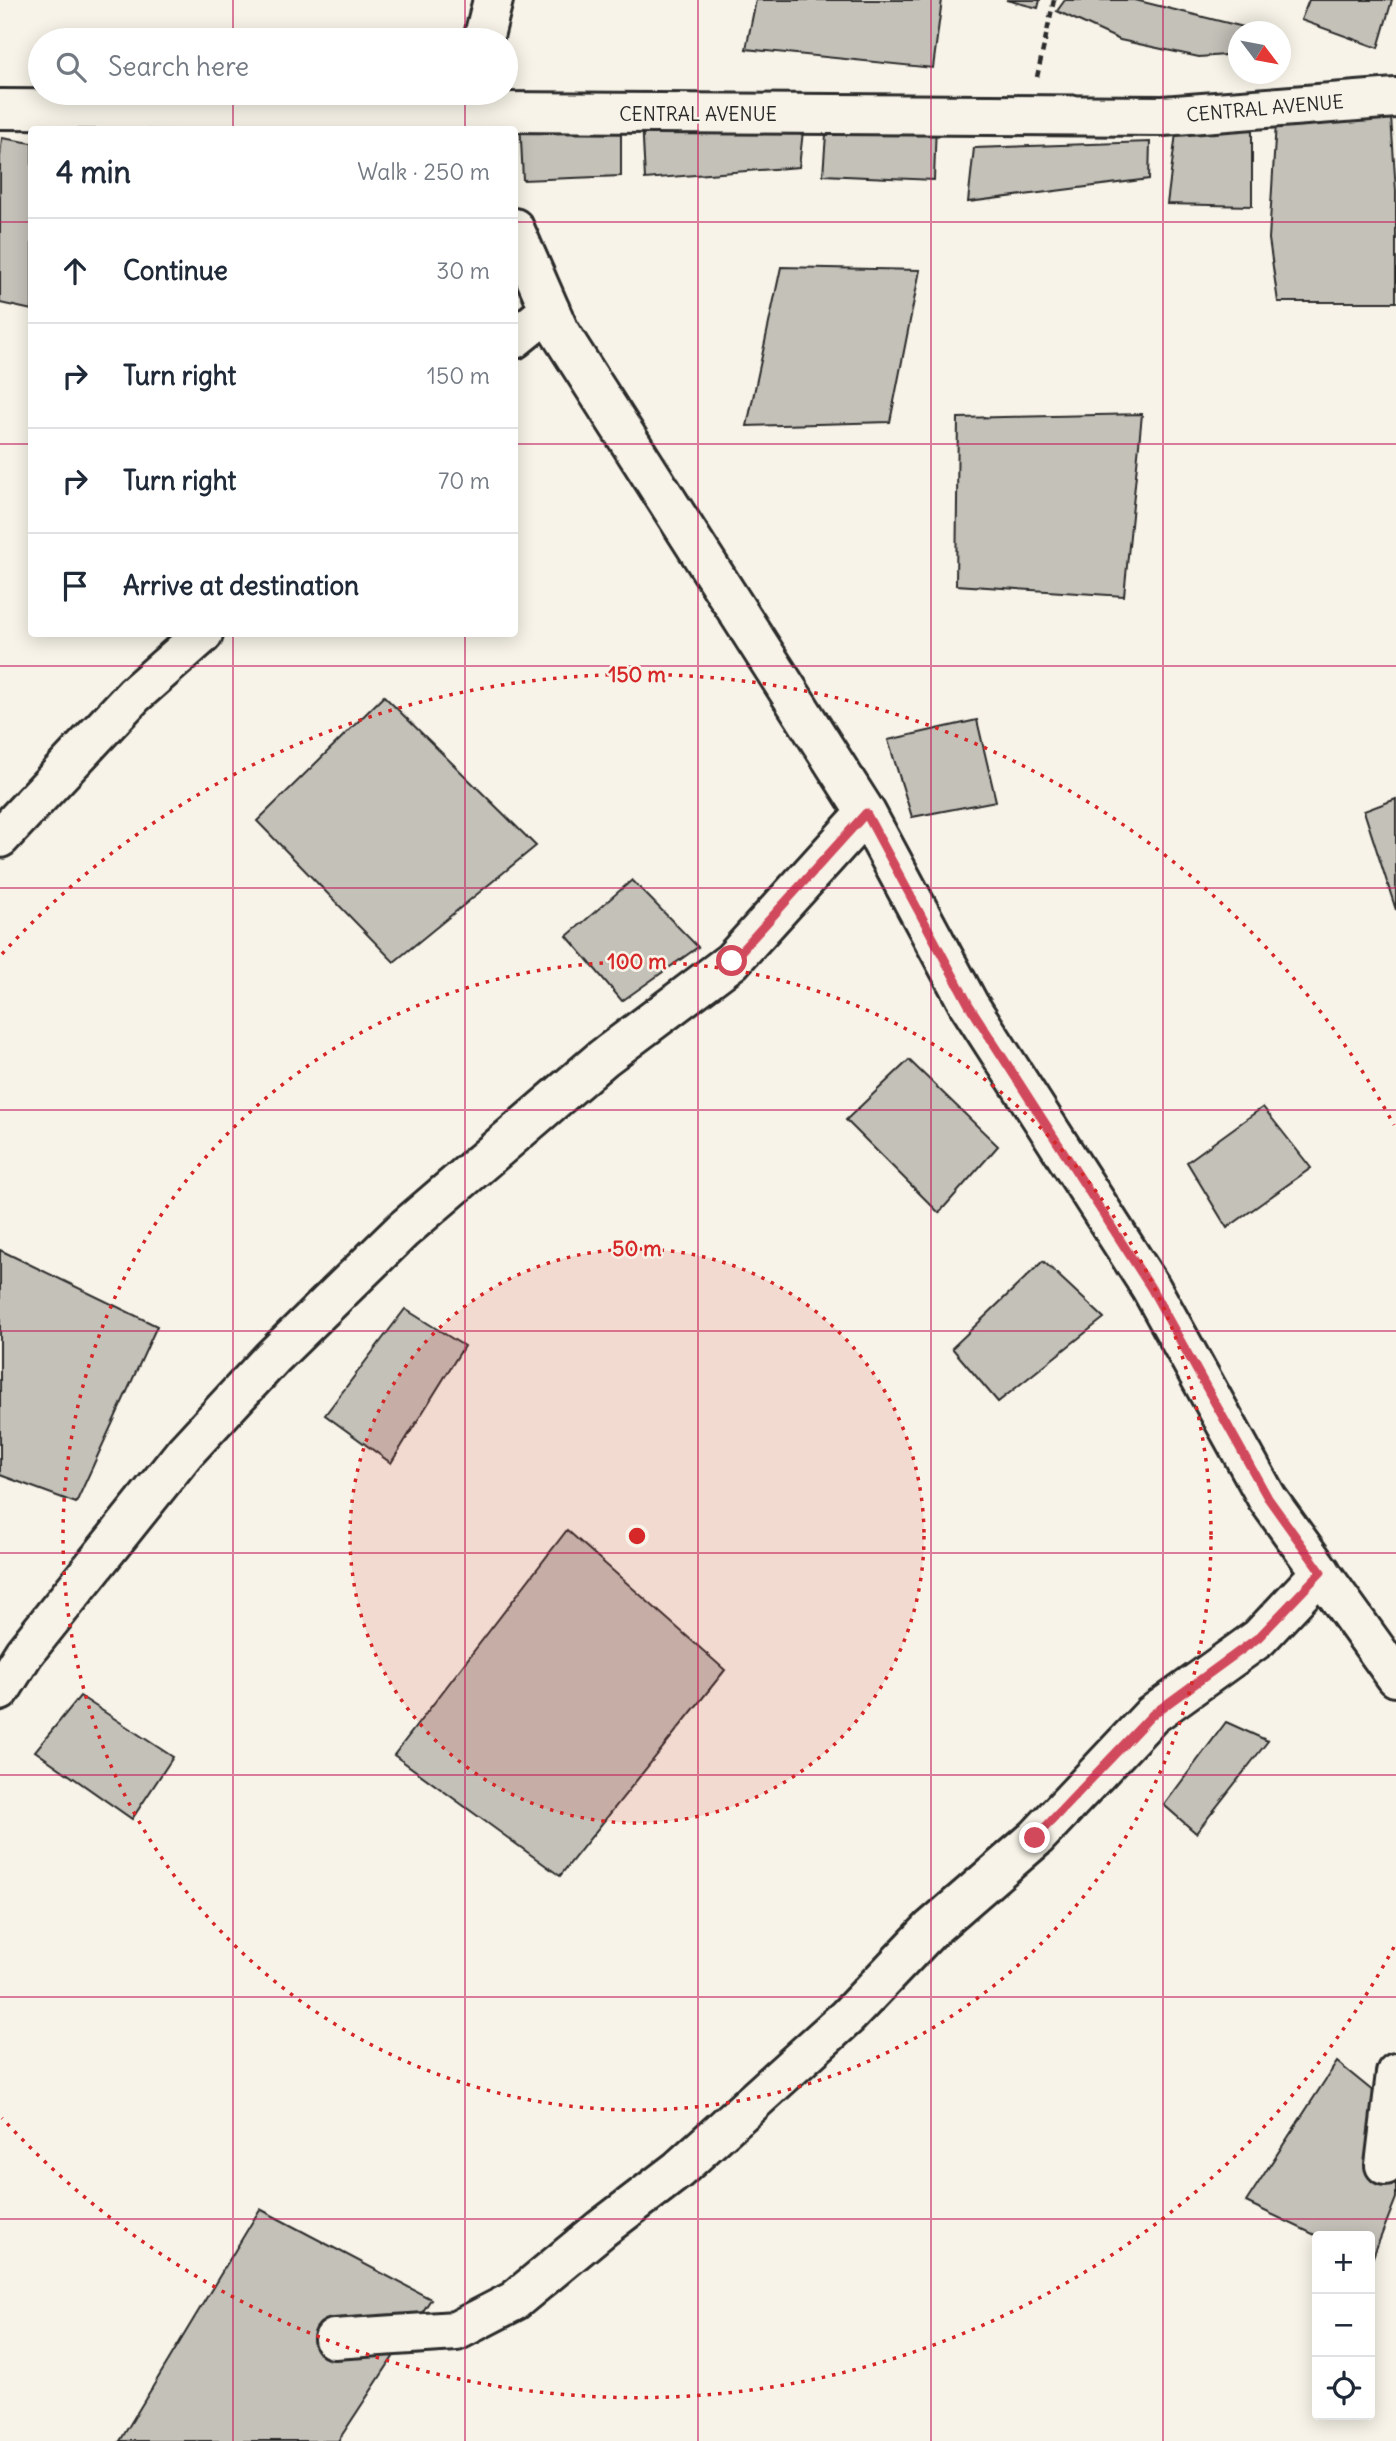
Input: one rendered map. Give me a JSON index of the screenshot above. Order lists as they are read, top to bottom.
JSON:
{
  "streets": {
    "street": ["CENTRAL AVENUE"]
  },
  "north": "bottom right",
  "page": {
    "search": "Search here",
    "heading": ["4 min", "Walk · 250 m"],
    "list": [
      ["Continue", "30 m"],
      ["Turn right", "150 m"],
      ["Turn right", "70 m"],
      "Arrive at destination"
    ],
    "map_buttons": ["+", "−"]
  },
  "rings": ["150 m", "100 m", "50 m"]
}
